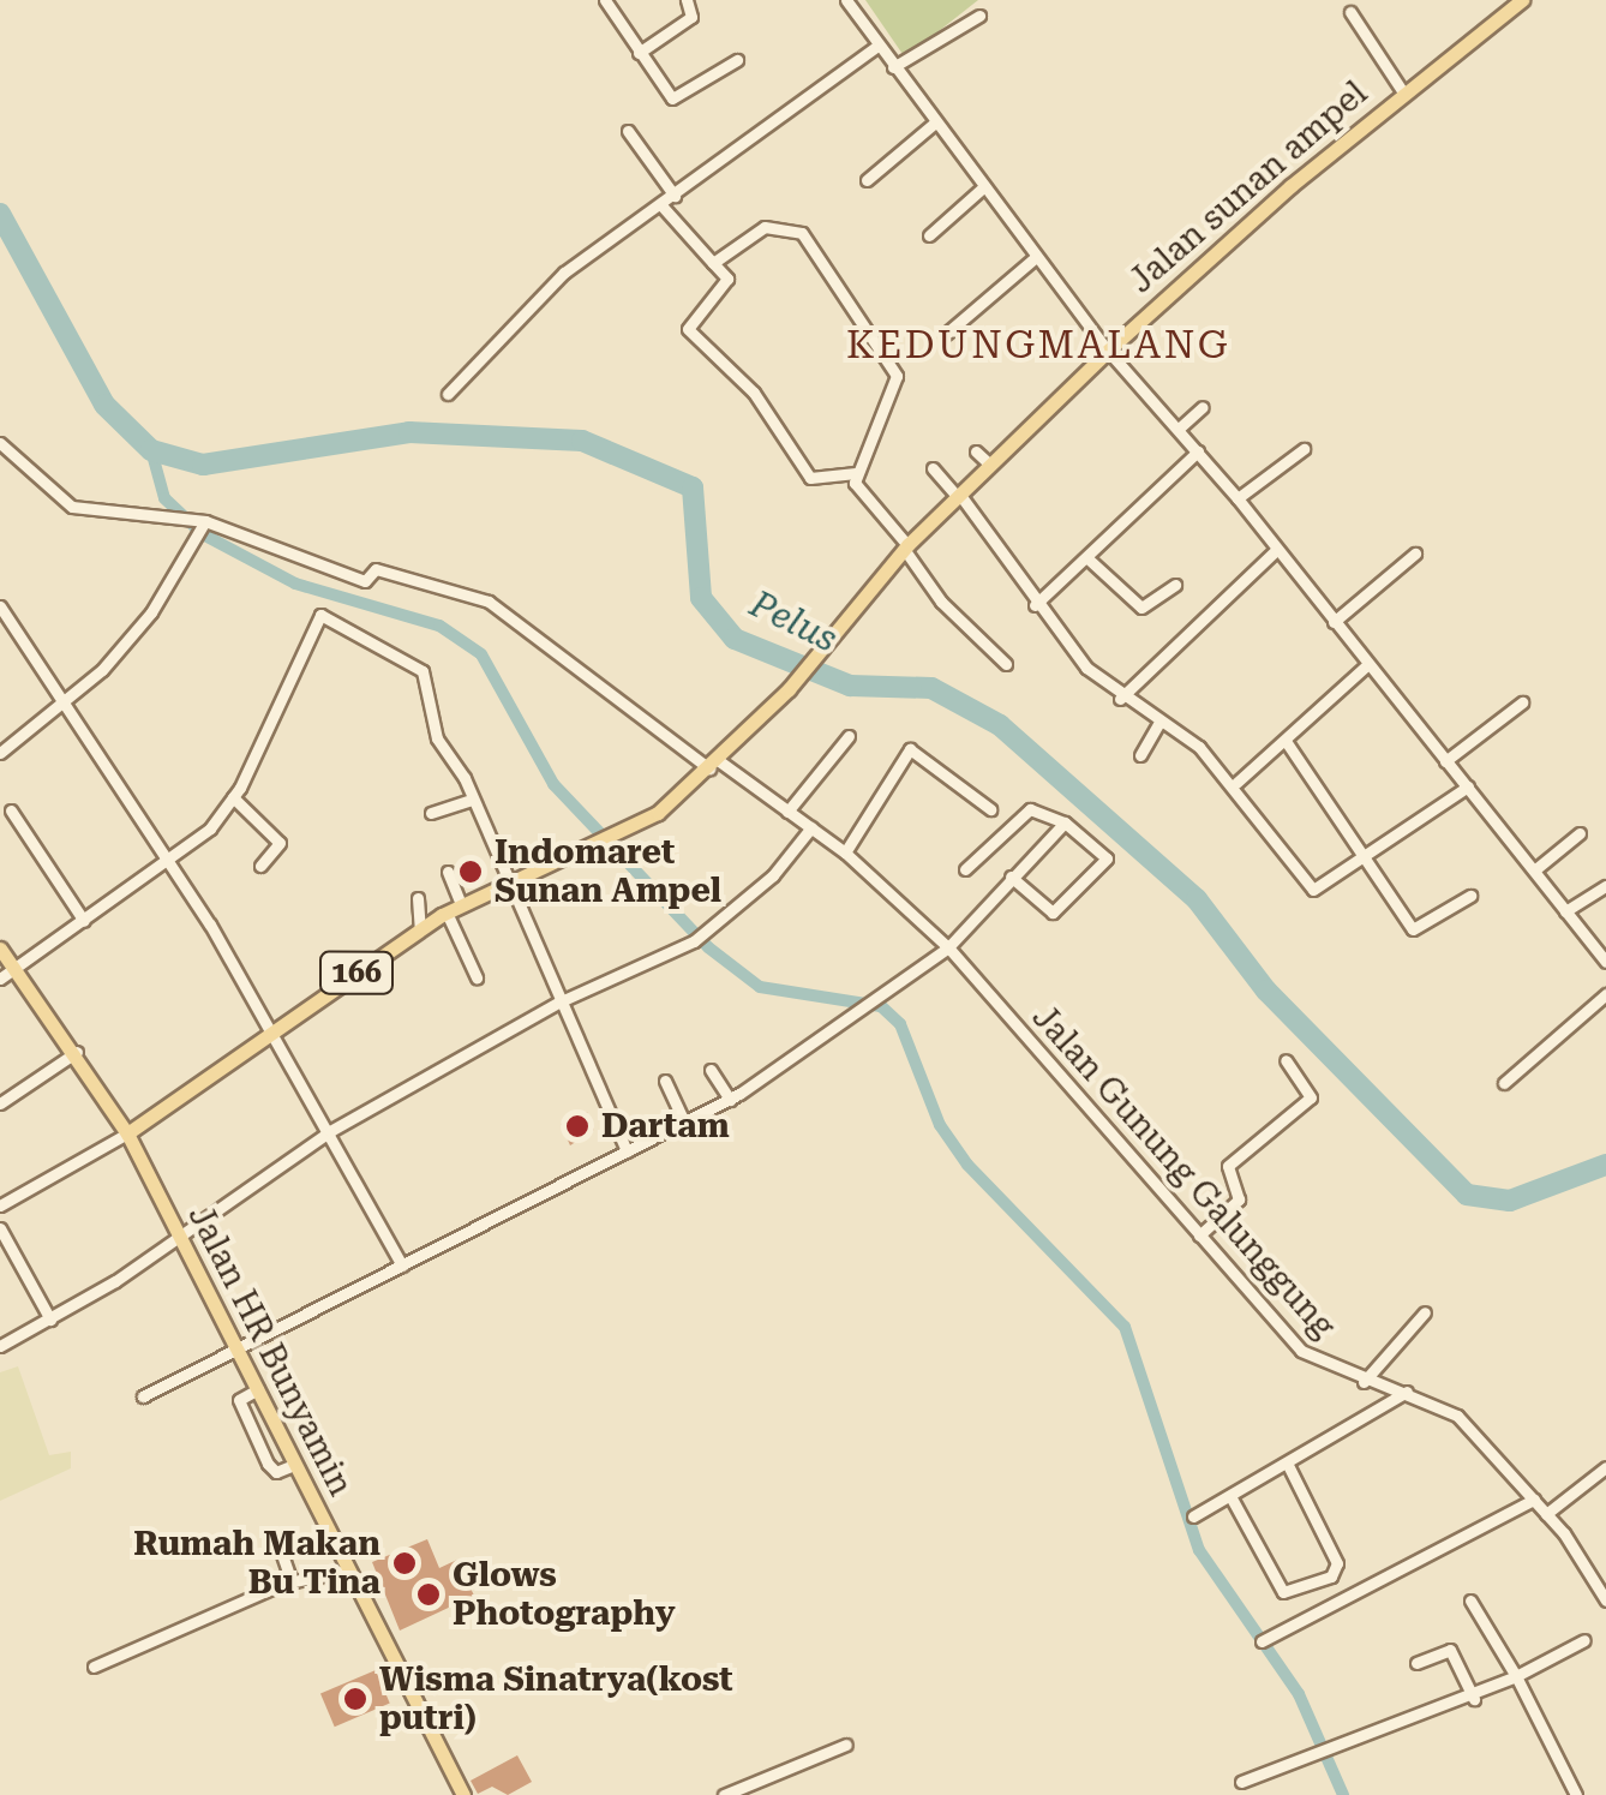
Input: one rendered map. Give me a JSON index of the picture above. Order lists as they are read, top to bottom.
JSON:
{
  "streets": {
    "main road": ["Jalan sunan ampel", "166", "Jalan HR Bunyamin"],
    "street": ["Jalan Gunung Galunggung"]
  },
  "crossings": [
    ["Jalan sunan ampel", "Jalan Gunung Galunggung"],
    ["Jalan sunan ampel", "Jalan HR Bunyamin"]
  ],
  "districts": ["KEDUNGMALANG"],
  "water": ["Pelus"],
  "places": [
    "Indomaret Sunan Ampel",
    "Dartam",
    "Rumah Makan Bu Tina",
    "Glows Photography",
    "Wisma Sinatrya(kost putri)"
  ]
}
